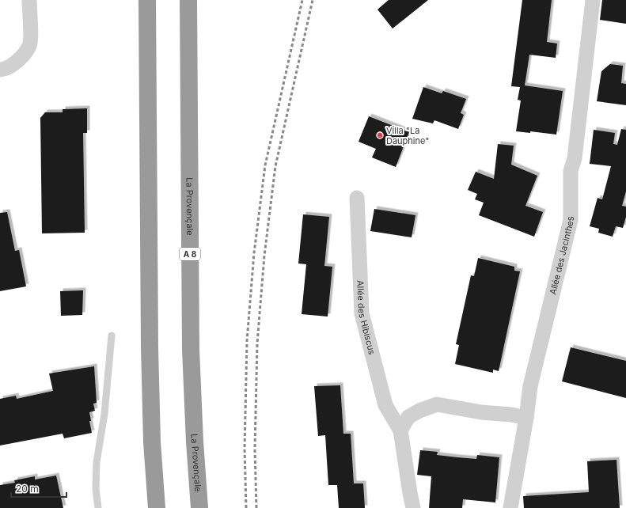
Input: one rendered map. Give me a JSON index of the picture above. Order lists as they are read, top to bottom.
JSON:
{
  "streets": {
    "highway": ["La Provençale", "A 8"],
    "street": ["Allée des Jacinthes", "Allée des Hibiscus"]
  },
  "places": ["Villa \"La Dauphine\""],
  "scale_bar": "20 m"
}
